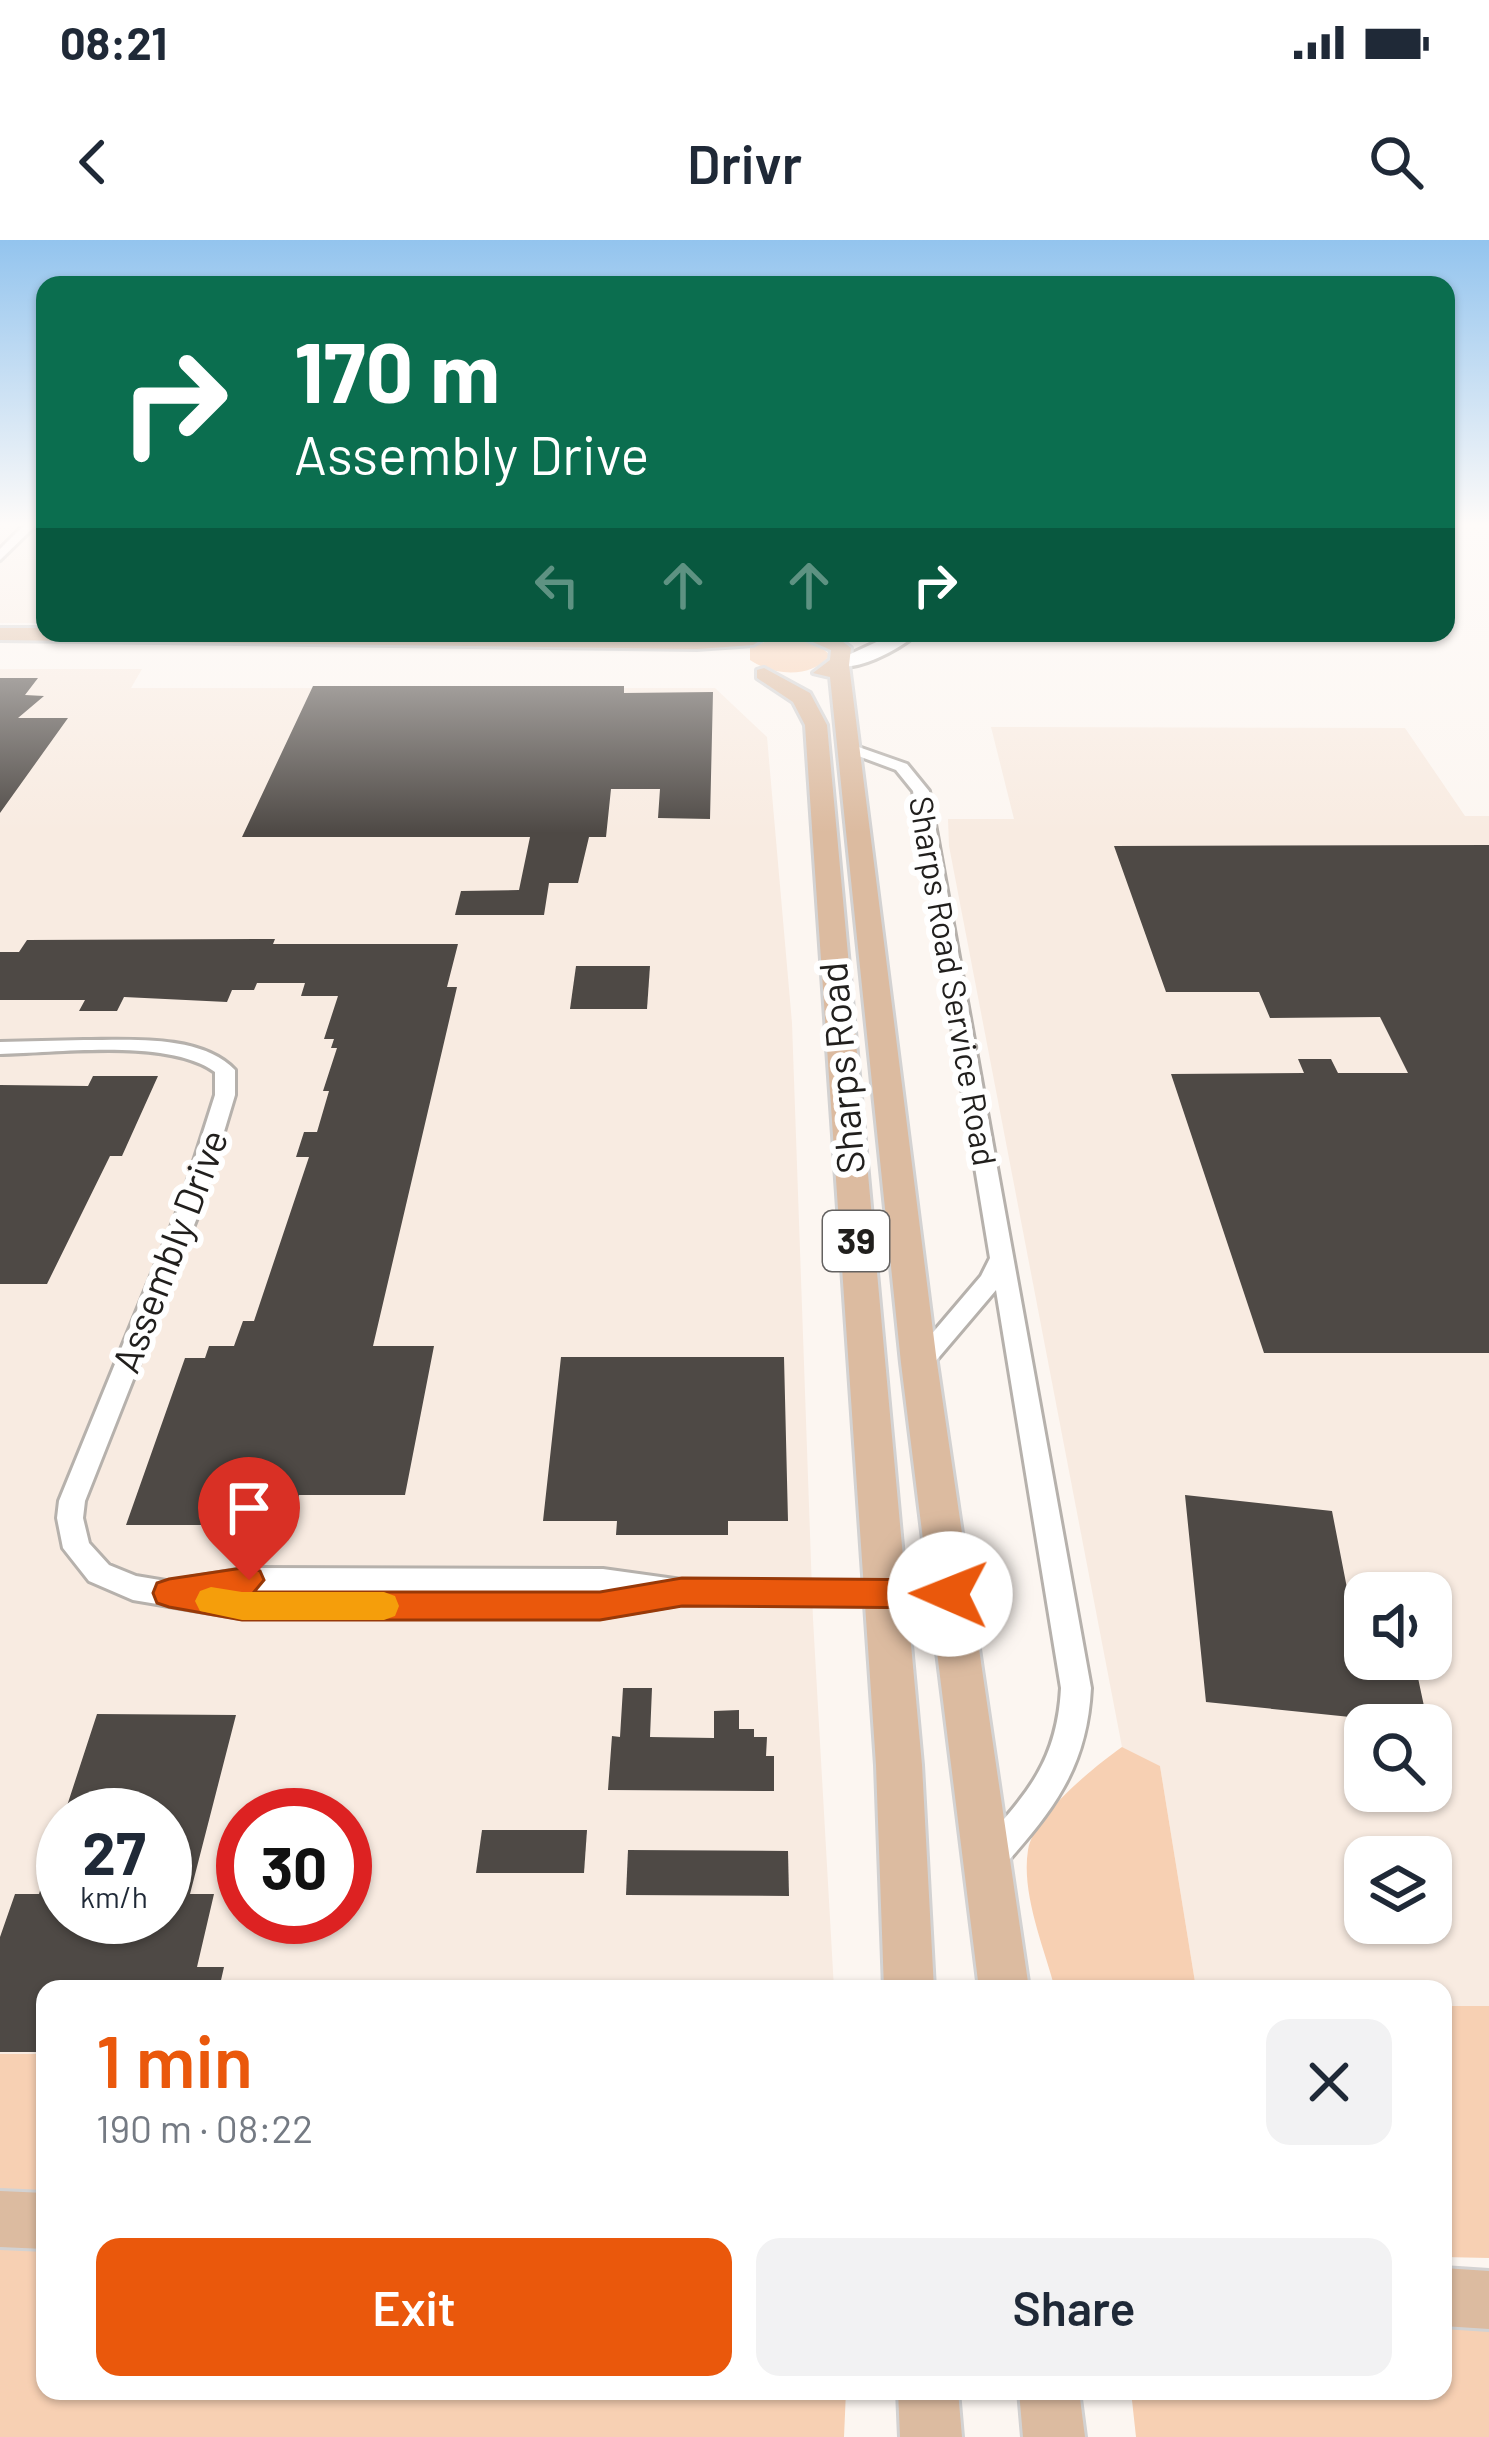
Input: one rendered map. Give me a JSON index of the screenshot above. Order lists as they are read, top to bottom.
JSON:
{
  "streets": {
    "main road": ["Sharps Road", "39"],
    "street": ["Sharps Road Service Road", "Assembly Drive"]
  },
  "crossings": [
    ["Sharps Road Service Road", "Sharps Road"],
    ["Sharps Road", "39"],
    ["Sharps Road", "Assembly Drive"]
  ],
  "page": {
    "status": "08:21",
    "header": "Drivr",
    "turn": ["170 m", "Assembly Drive"],
    "speed": "27 km/h",
    "limit": "30",
    "heading": ["1 min", "190 m · 08:22"],
    "buttons": ["Exit", "Share"]
  }
}
